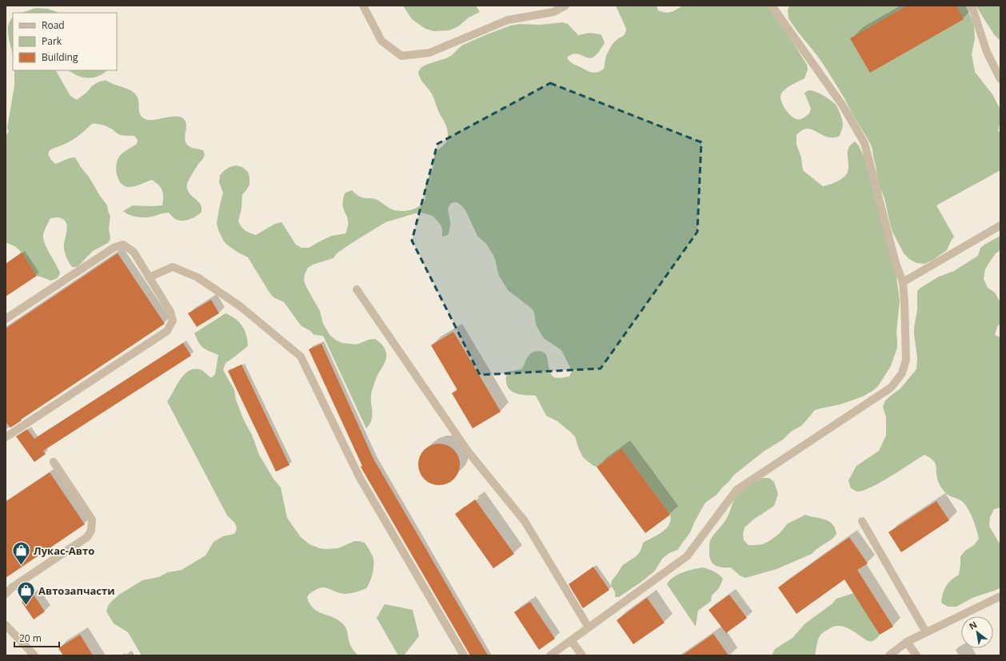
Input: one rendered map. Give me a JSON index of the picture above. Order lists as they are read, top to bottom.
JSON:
{
  "places": {
    "shop": ["Лукас-Авто", "Автозапчасти"]
  },
  "legend": ["Road", "Park", "Building"],
  "scale_bar": "20 m",
  "north": "top left"
}
